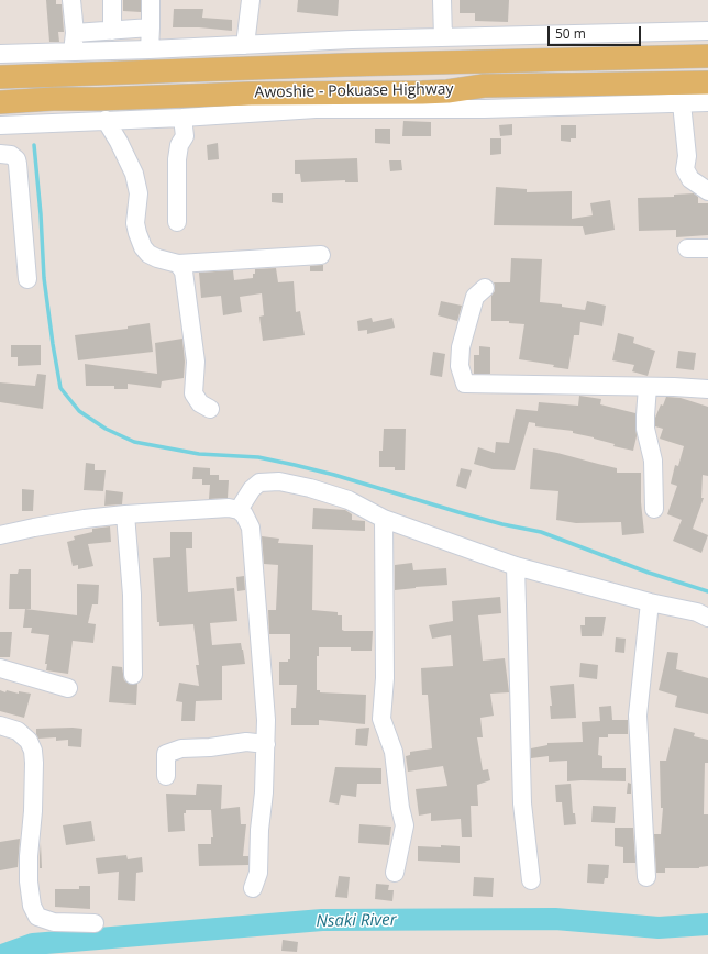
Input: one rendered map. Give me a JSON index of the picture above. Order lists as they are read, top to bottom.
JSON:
{
  "streets": {
    "main road": ["Awoshie - Pokuase Highway"]
  },
  "water": ["Nsaki River"],
  "scale_bar": "50 m"
}
